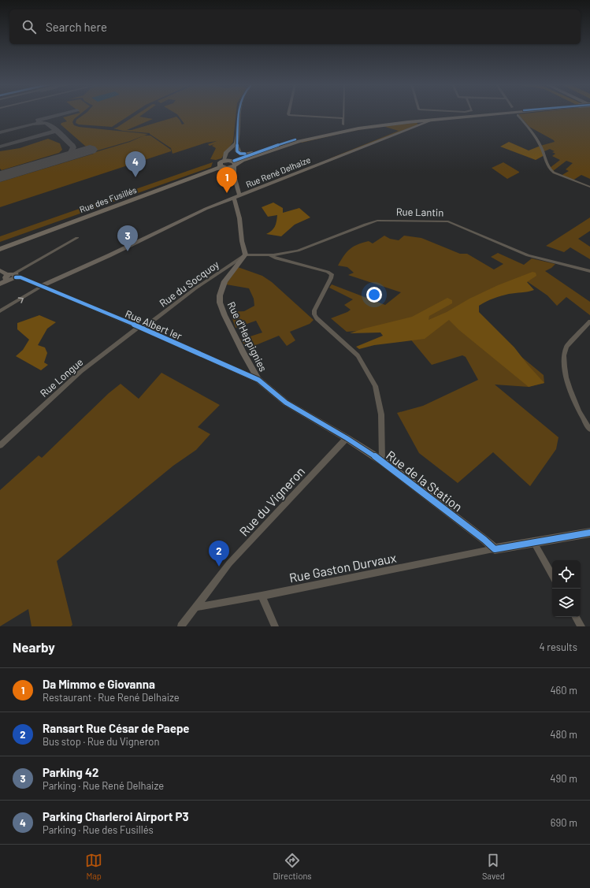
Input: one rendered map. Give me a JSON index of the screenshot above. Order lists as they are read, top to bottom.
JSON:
{
  "streets": {
    "highway": ["Rue des Fusillés"],
    "street": [
      "Rue René Delhaize",
      "Rue Lantin",
      "Rue du Socquoy",
      "Rue Albert Ier",
      "Rue d'Heppignies",
      "Rue Longue",
      "Rue de la Station",
      "Rue du Vigneron",
      "Rue Gaston Durvaux"
    ]
  },
  "crossings": [
    ["Rue René Delhaize", "Rue Albert Ier"],
    ["Rue Lantin", "Rue du Socquoy"],
    ["Rue Lantin", "Rue d'Heppignies"],
    ["Rue du Socquoy", "Rue Albert Ier"],
    ["Rue du Socquoy", "Rue d'Heppignies"],
    ["Rue du Socquoy", "Rue Longue"],
    ["Rue Albert Ier", "Rue d'Heppignies"],
    ["Rue Albert Ier", "Rue Longue"],
    ["Rue Albert Ier", "Rue de la Station"],
    ["Rue d'Heppignies", "Rue de la Station"],
    ["Rue de la Station", "Rue du Vigneron"],
    ["Rue de la Station", "Rue Gaston Durvaux"],
    ["Rue du Vigneron", "Rue Gaston Durvaux"]
  ],
  "page": {
    "search": "Search here",
    "pins": [
      "4",
      "1",
      "3",
      "2"
    ],
    "heading": ["Nearby", "4 results"],
    "list": [
      {
        "mark": "1",
        "name": "Da Mimmo e Giovanna",
        "note": "Restaurant · Rue René Delhaize",
        "value": "460 m"
      },
      {
        "mark": "2",
        "name": "Ransart Rue César de Paepe",
        "note": "Bus stop · Rue du Vigneron",
        "value": "480 m"
      },
      {
        "mark": "3",
        "name": "Parking 42",
        "note": "Parking · Rue René Delhaize",
        "value": "490 m"
      },
      {
        "mark": "4",
        "name": "Parking Charleroi Airport P3",
        "note": "Parking · Rue des Fusillés",
        "value": "690 m"
      }
    ],
    "nav": ["Map", "Directions", "Saved"]
  }
}
